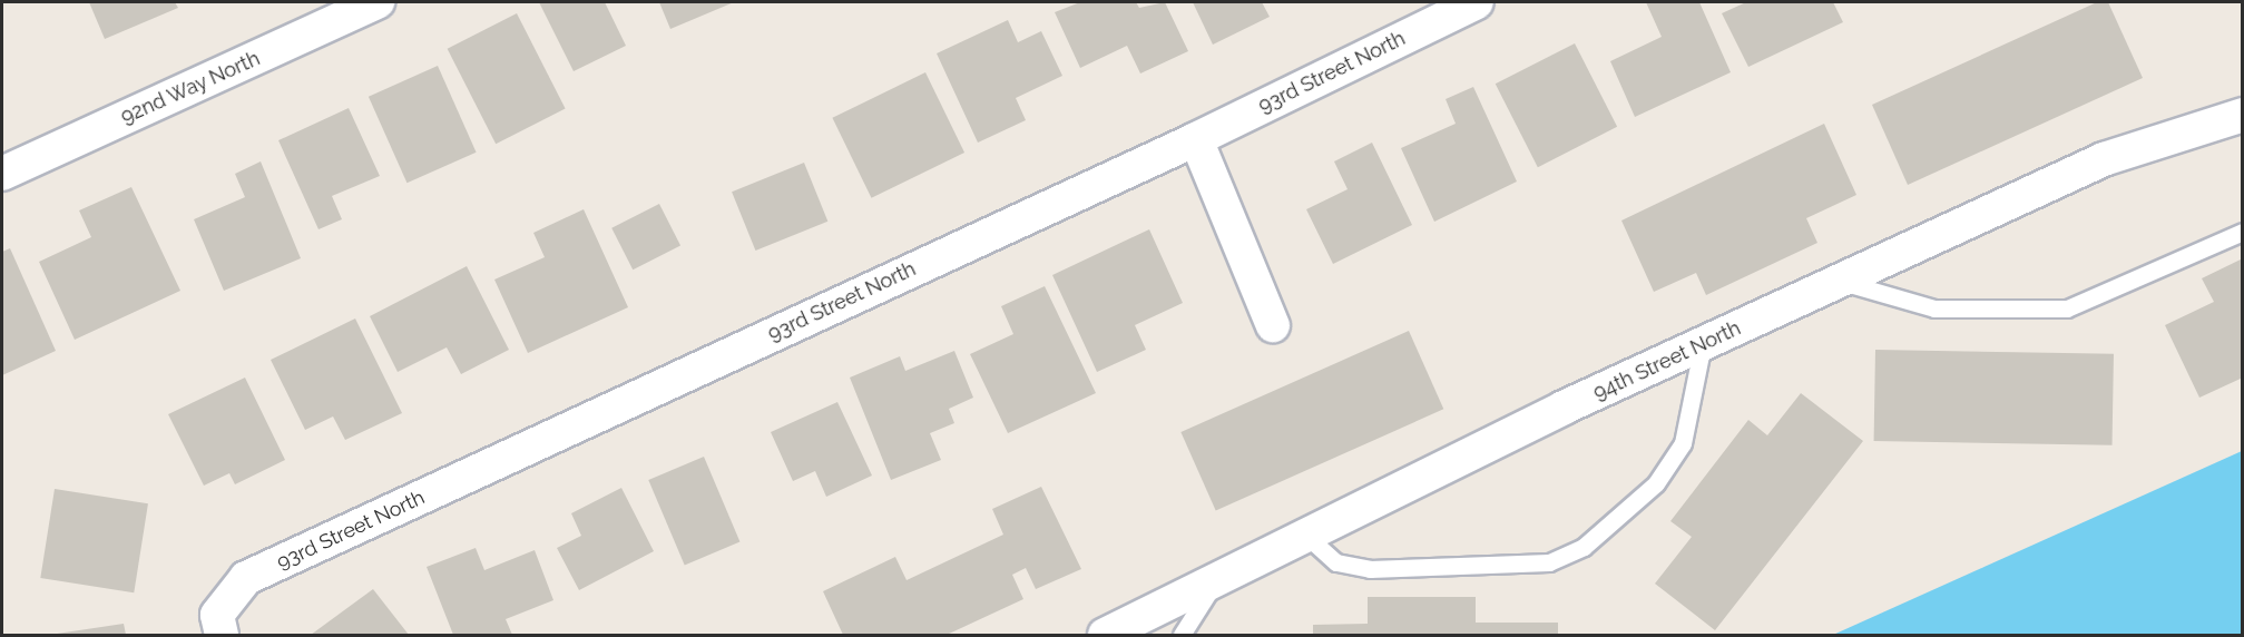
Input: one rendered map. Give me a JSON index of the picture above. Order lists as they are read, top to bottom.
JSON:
{
  "streets": {
    "street": ["93rd Street North", "92nd Way North", "94th Street North"]
  }
}
